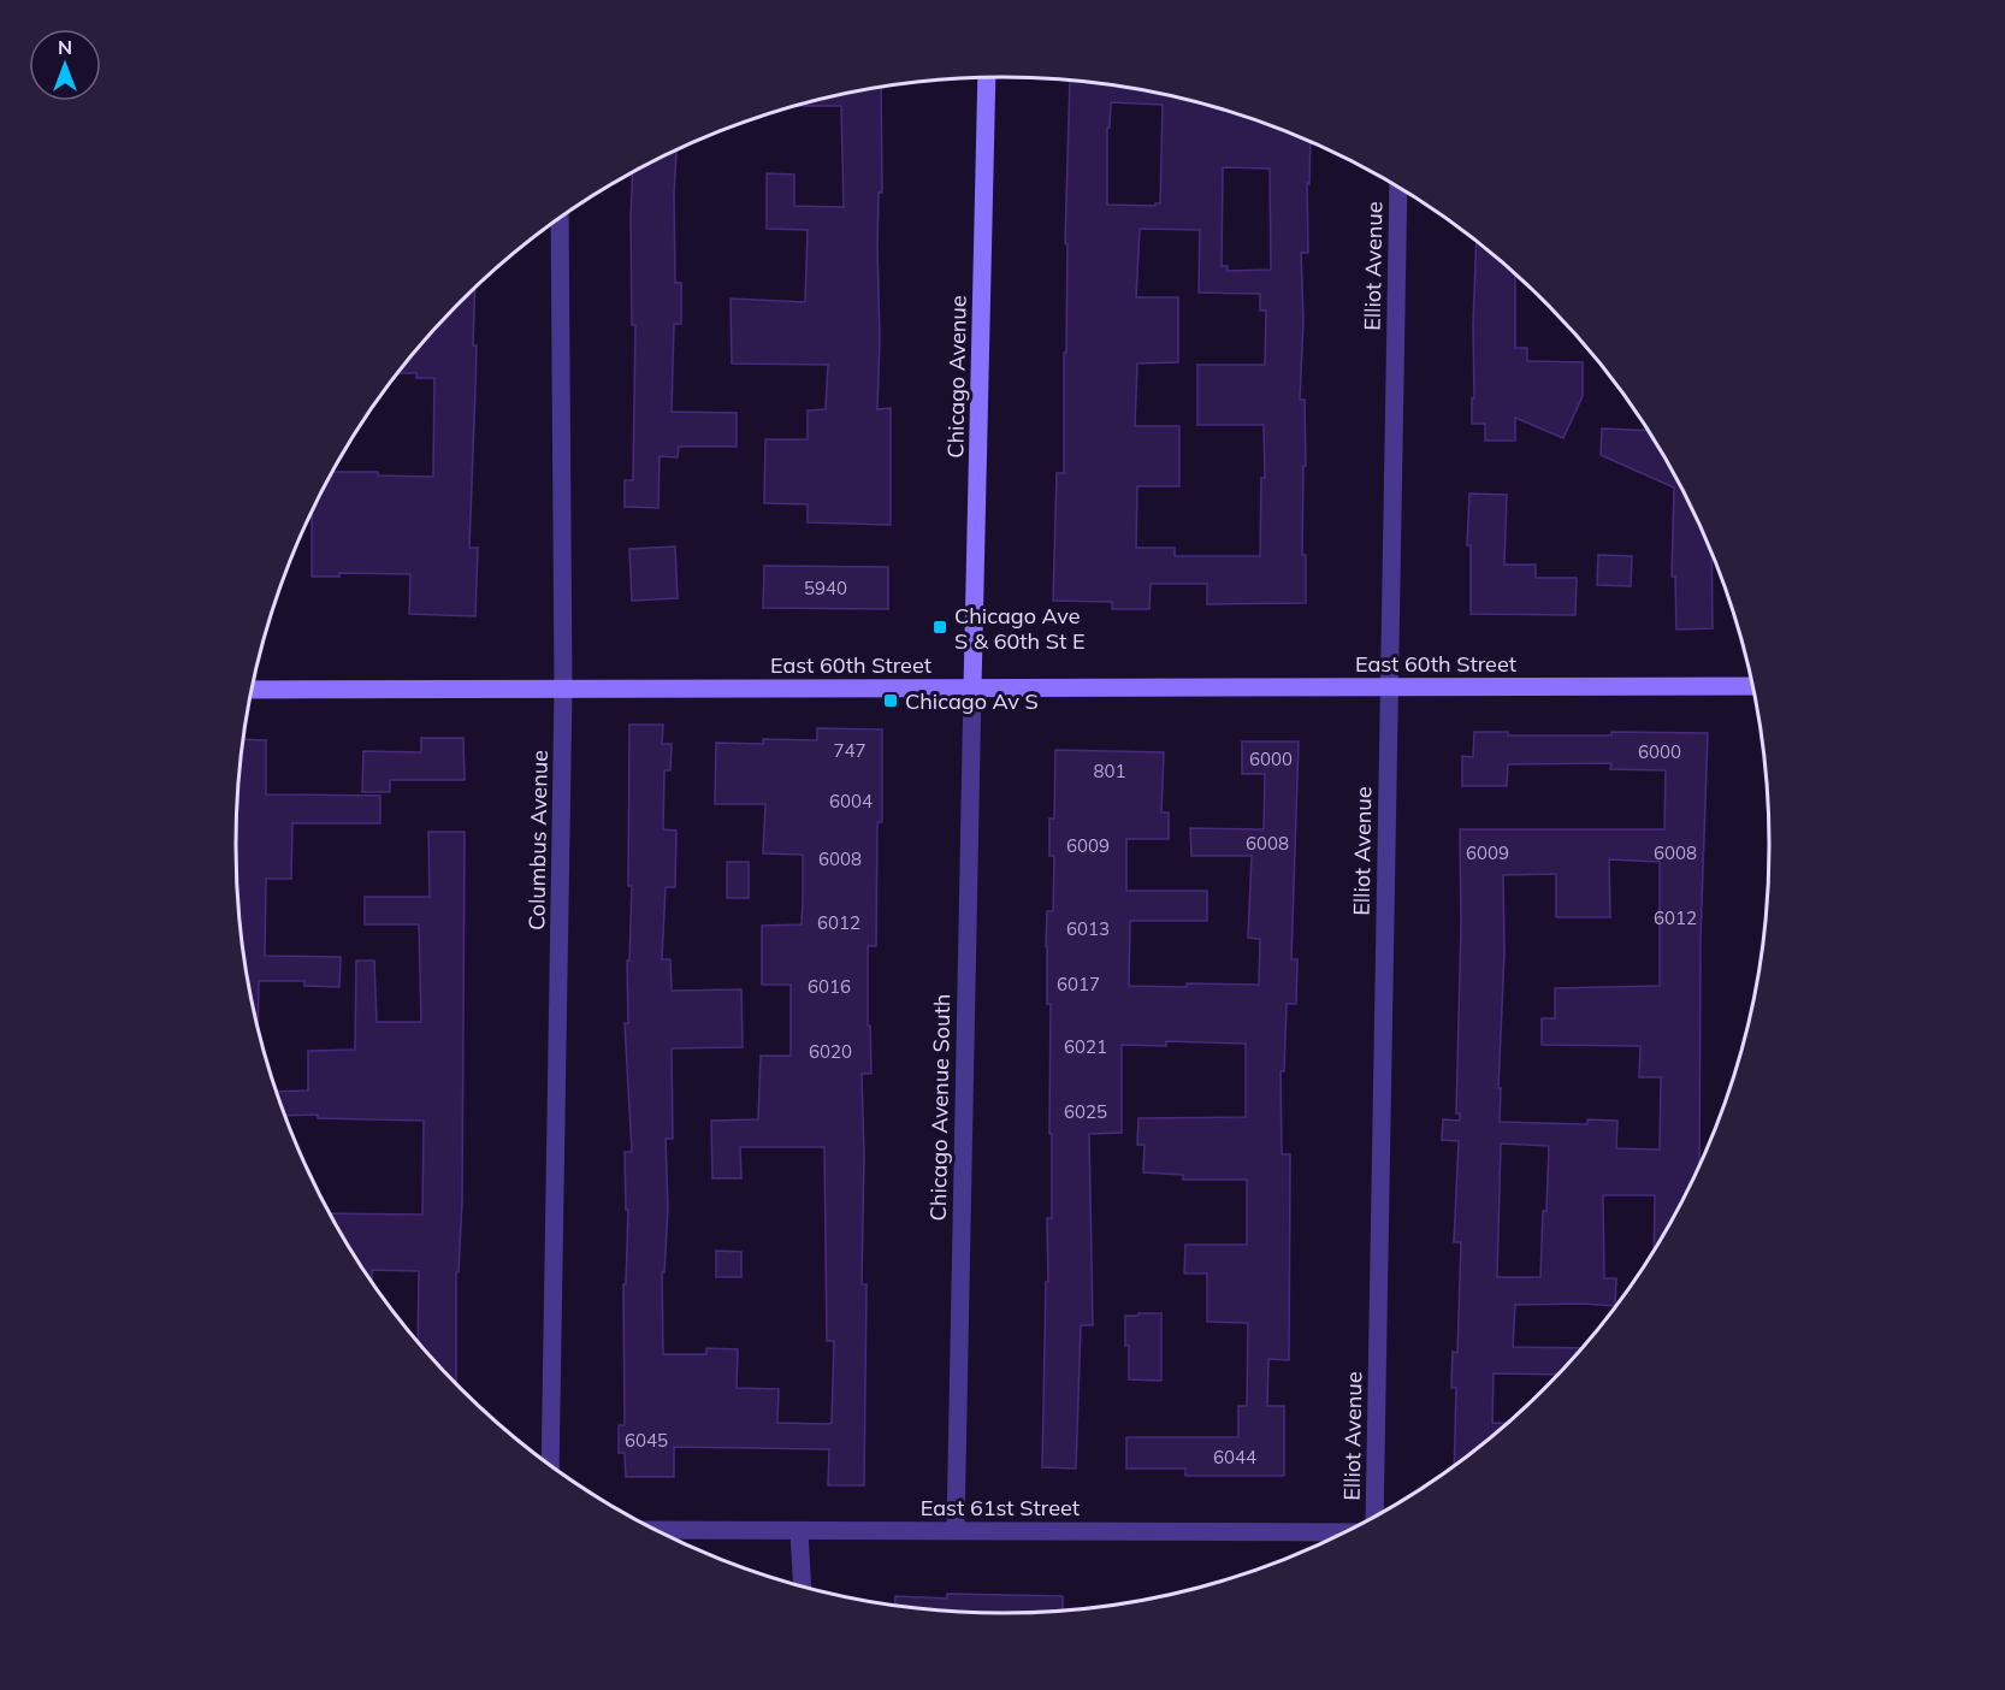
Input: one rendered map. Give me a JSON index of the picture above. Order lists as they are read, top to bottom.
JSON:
{
  "streets": {
    "street": [
      "Elliot Avenue",
      "Chicago Avenue",
      "East 60th Street",
      "Columbus Avenue",
      "Chicago Avenue South",
      "East 61st Street"
    ]
  },
  "crossings": [
    ["Elliot Avenue", "East 60th Street"],
    ["Chicago Avenue", "East 60th Street"],
    ["Chicago Avenue", "Chicago Avenue South"],
    ["East 60th Street", "Columbus Avenue"],
    ["East 60th Street", "Chicago Avenue South"],
    ["Chicago Avenue South", "East 61st Street"]
  ],
  "places": {
    "transit": ["Chicago Ave S & 60th St E", "Chicago Av S"]
  },
  "house_numbers": [
    "5940",
    "747",
    "6000",
    "6000",
    "801",
    "6004",
    "6008",
    "6009",
    "6009",
    "6008",
    "6008",
    "6012",
    "6012",
    "6013",
    "6017",
    "6016",
    "6021",
    "6020",
    "6025",
    "6045",
    "6044"
  ],
  "north": "top"
}
